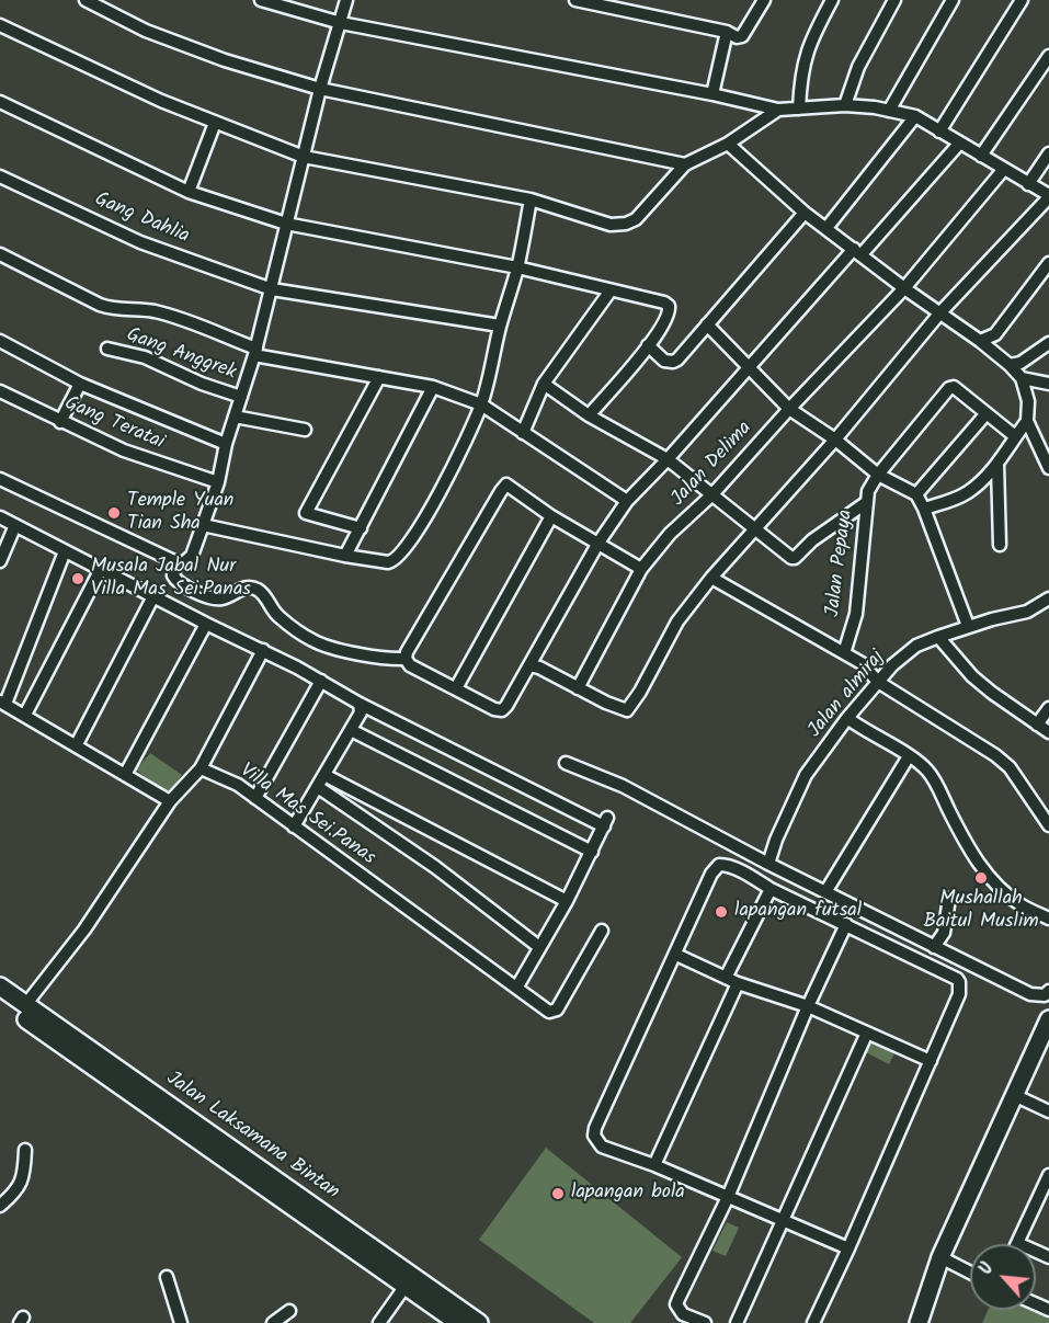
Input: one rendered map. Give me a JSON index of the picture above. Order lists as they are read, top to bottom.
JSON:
{
  "streets": {
    "main road": ["Jalan Laksamana Bintan"],
    "street": [
      "Gang Dahlia",
      "Gang Anggrek",
      "Gang Teratai",
      "Jalan Delima",
      "Jalan Pepaya",
      "Jalan almiraj",
      "Villa Mas Sei.Panas"
    ]
  },
  "places": [
    "Temple Yuan Tian Sha",
    "Musala Jabal Nur Villa Mas Sei.Panas",
    "Mushallah Baitul Muslim",
    "lapangan futsal",
    "lapangan bola"
  ],
  "north": "top left"
}
